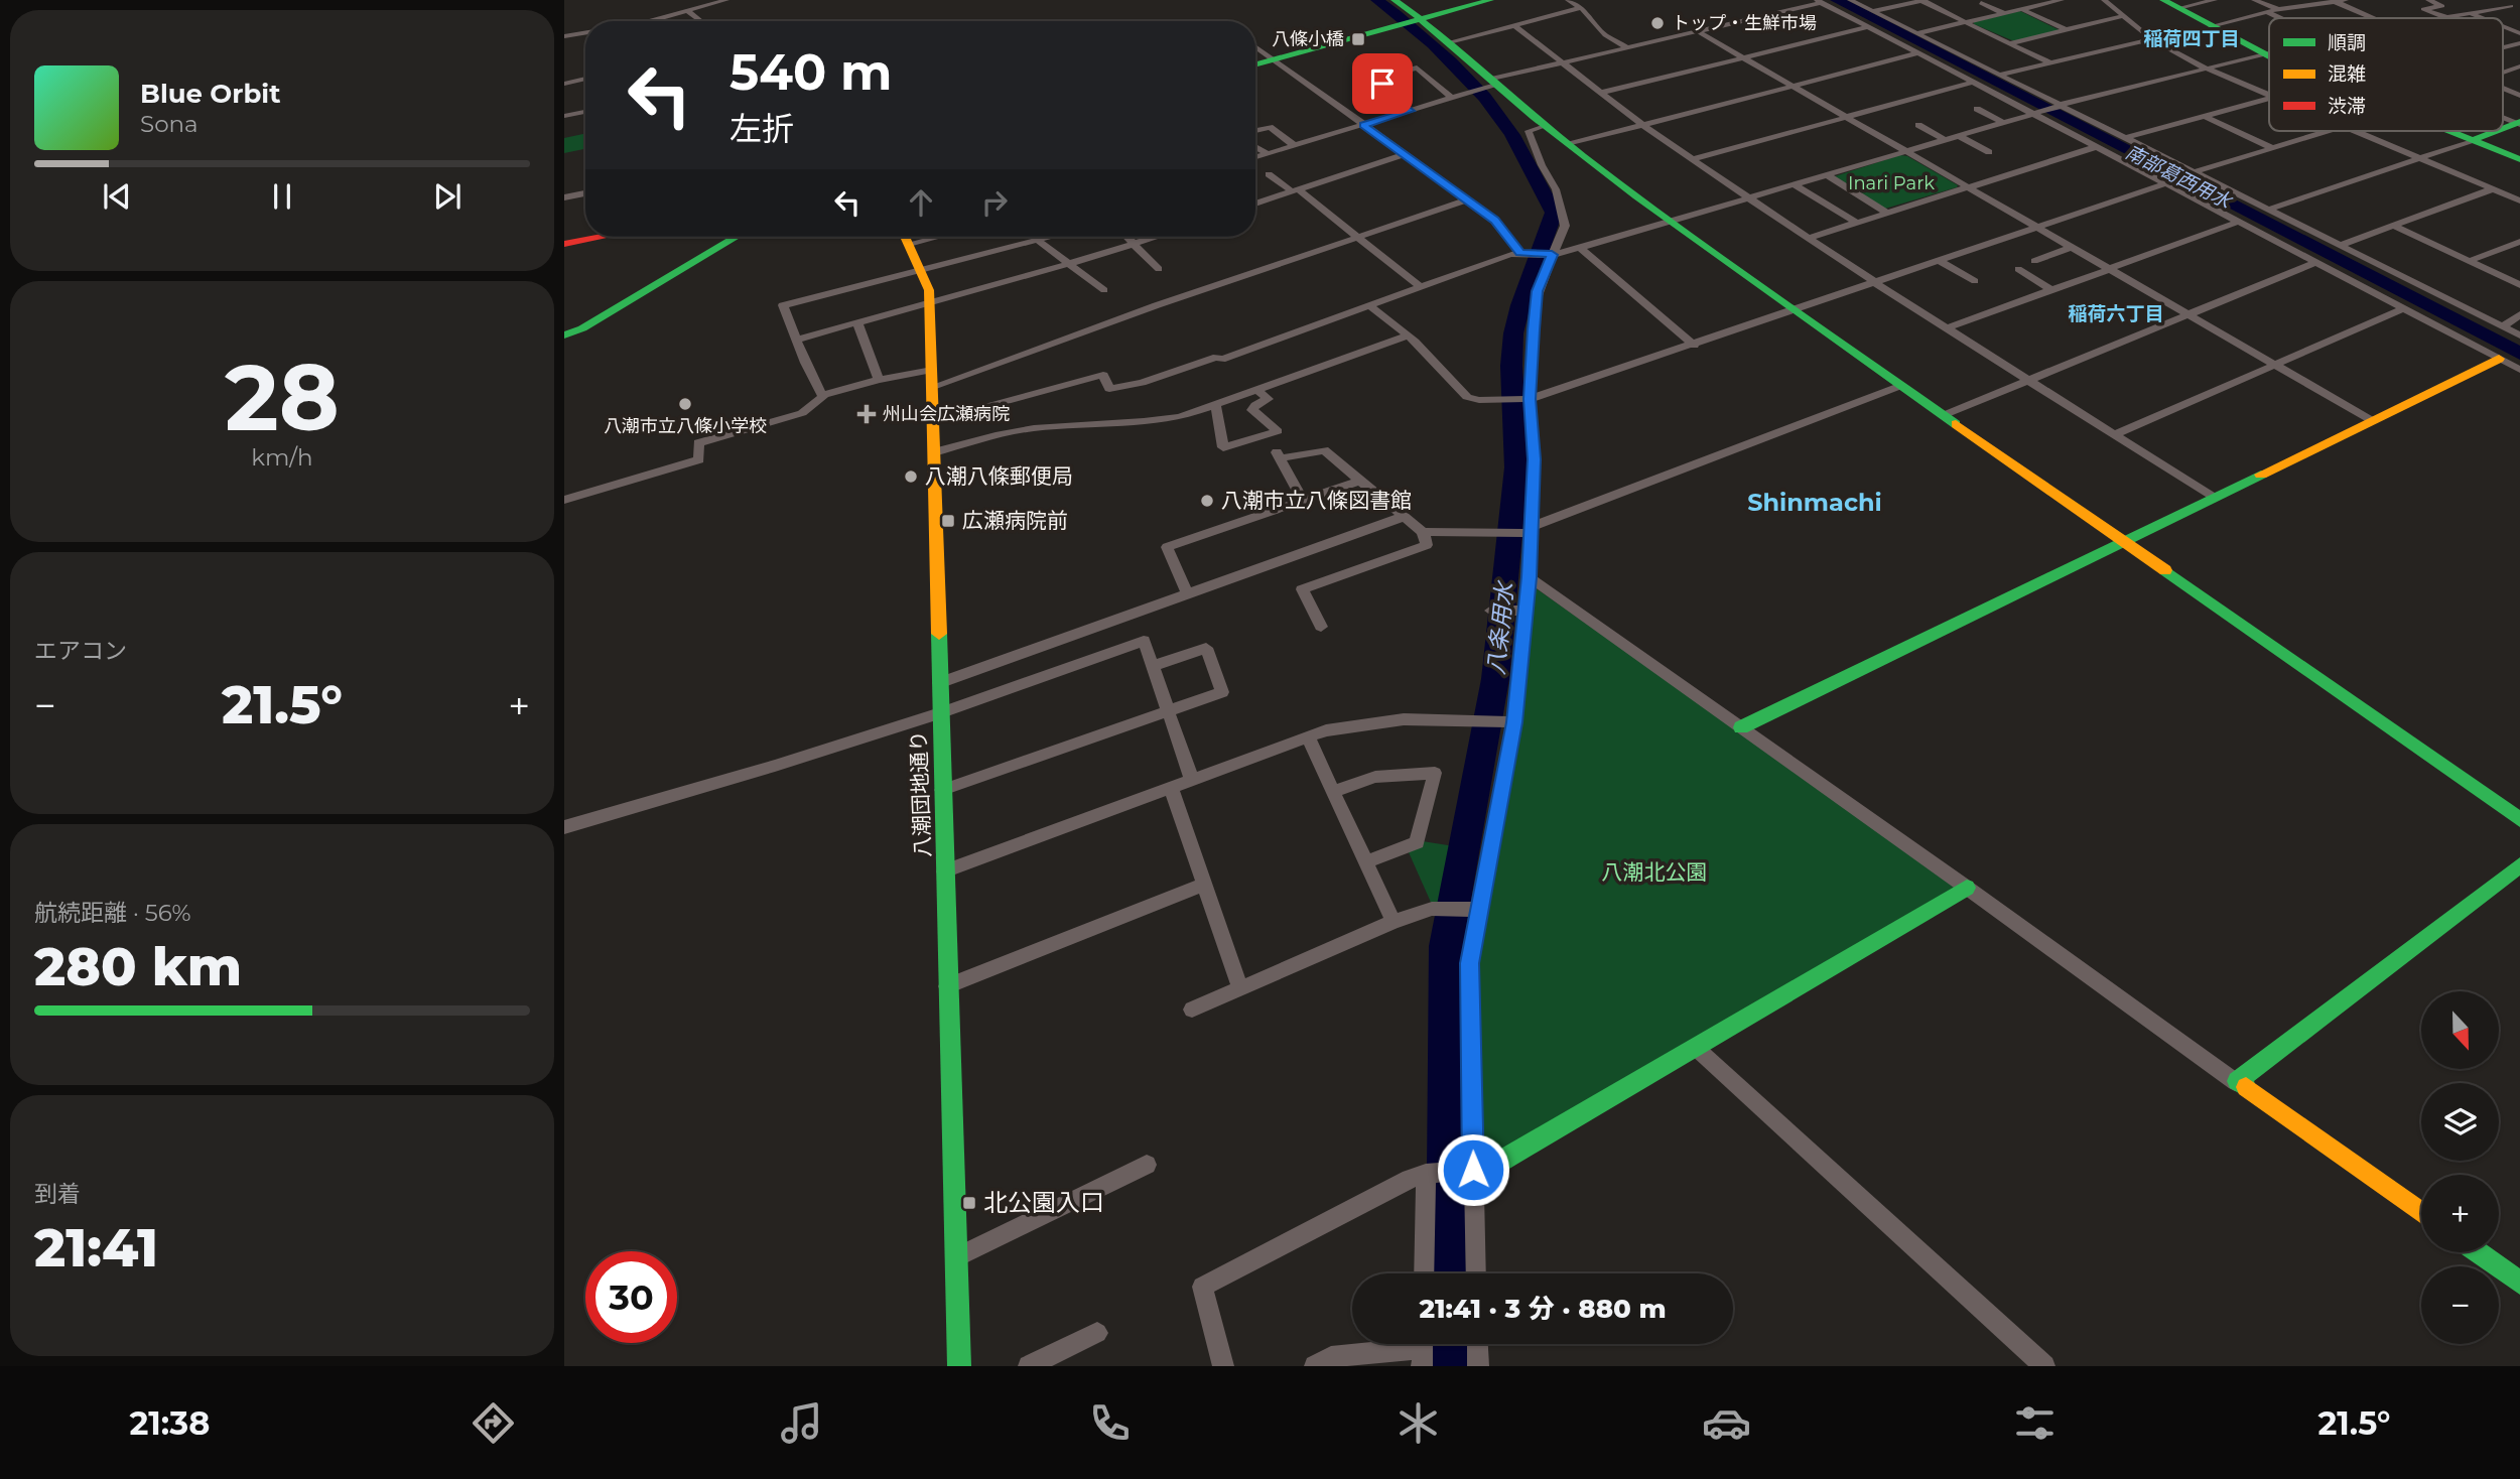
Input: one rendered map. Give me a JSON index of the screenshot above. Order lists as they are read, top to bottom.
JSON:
{
  "streets": {
    "street": ["八潮団地通り"]
  },
  "districts": ["稲荷四丁目", "稲荷六丁目", "Shinmachi"],
  "water": ["南部葛西用水", "八条用水"],
  "parks": ["Inari Park", "八潮北公園"],
  "places": {
    "other": [
      "トップ・生鮮市場",
      "八潮市立八條小学校",
      "八潮八條郵便局",
      "八潮市立八條図書館"
    ],
    "transit": ["八條小橋", "広瀬病院前", "北公園入口"],
    "health": ["州山会広瀬病院"]
  },
  "legend": ["順調", "混雑", "渋滞"],
  "north": "bottom",
  "page": {
    "turn": ["540 m", "左折"],
    "song": ["Blue Orbit", "Sona"],
    "tile": [
      ["28", "km/h"],
      "エアコン",
      ["航続距離 · 56%", "280 km"],
      ["到着", "21:41"]
    ],
    "heat": ["−", "21.5°", "+"],
    "map_buttons": ["+", "−"],
    "limit": "30",
    "trip": "21:41 · 3 分 · 880 m",
    "tabs": ["21:38", "21.5°"]
  }
}
